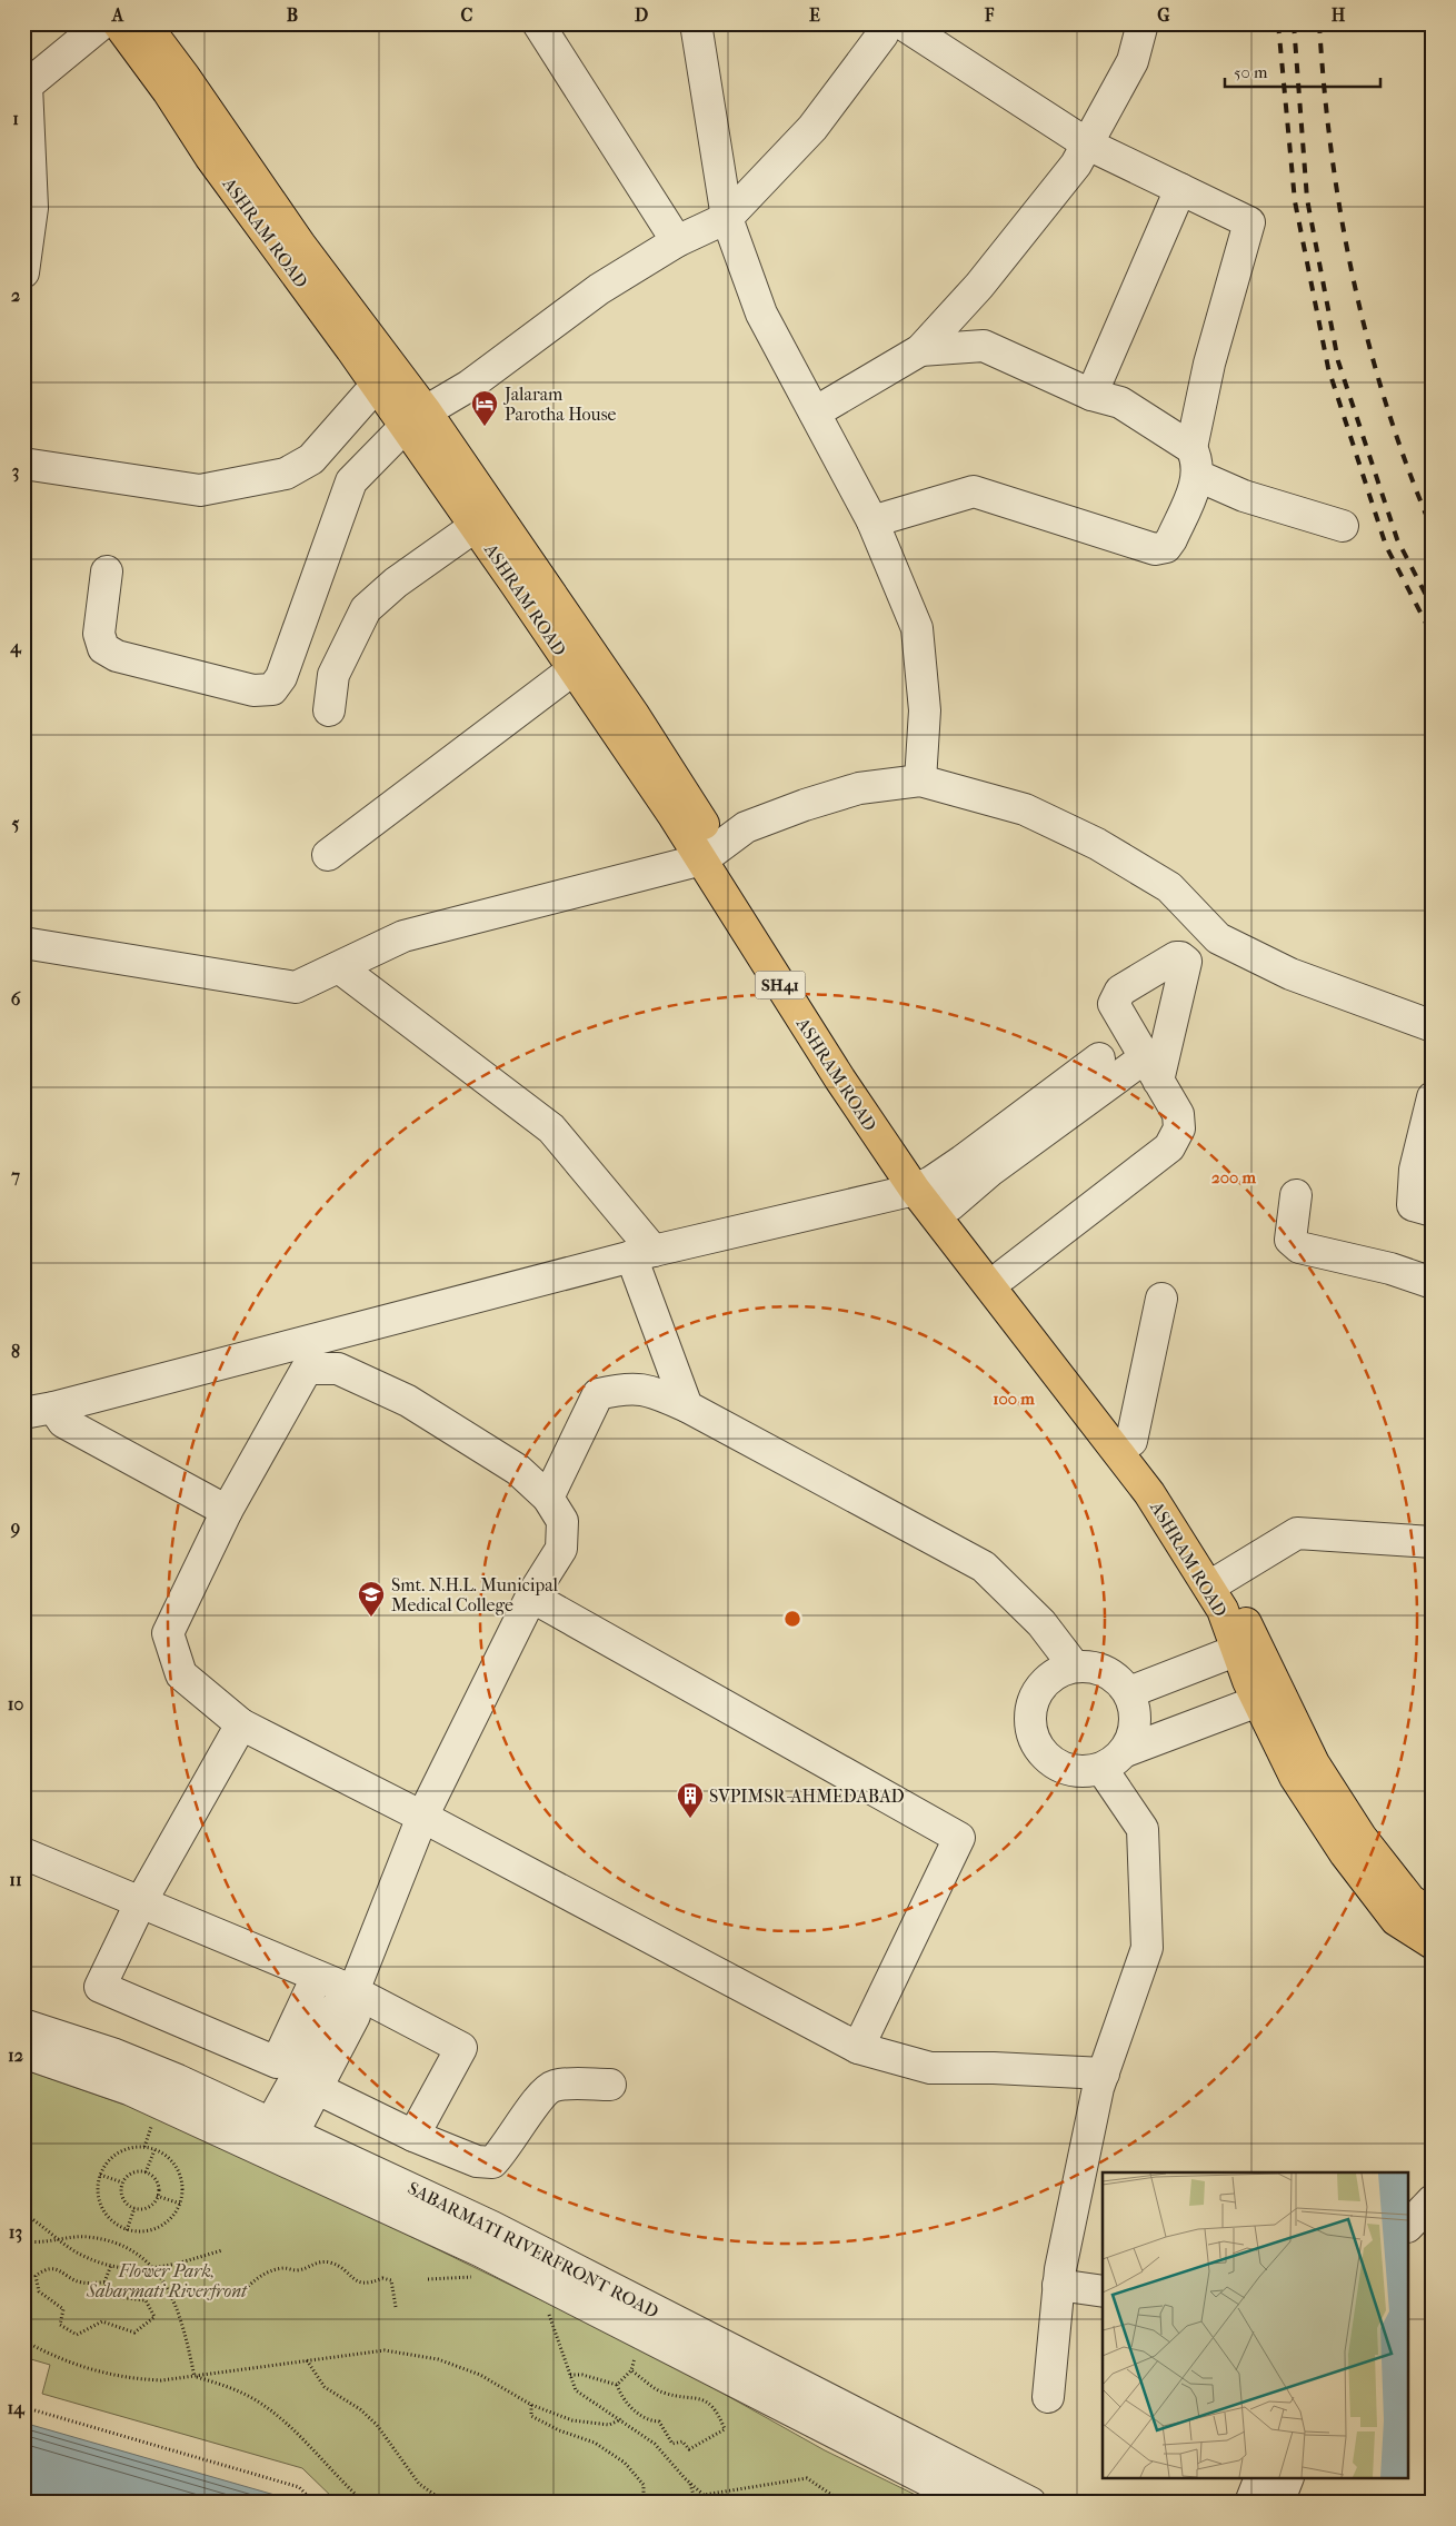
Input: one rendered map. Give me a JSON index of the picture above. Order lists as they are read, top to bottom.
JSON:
{
  "streets": {
    "main road": ["ASHRAM ROAD", "SH41"],
    "street": ["SABARMATI RIVERFRONT ROAD"]
  },
  "parks": ["Flower Park, Sabarmati Riverfront"],
  "places": {
    "hotel": ["Jalaram Parotha House"],
    "school or university": ["Smt. N.H.L. Municipal Medical College"],
    "building": ["SVPIMSR-AHMEDABAD"]
  },
  "scale_bar": "50 m",
  "grid": {
    "columns": [
      "A",
      "B",
      "C",
      "D",
      "E",
      "F",
      "G",
      "H"
    ],
    "rows": [
      "1",
      "2",
      "3",
      "4",
      "5",
      "6",
      "7",
      "8",
      "9",
      "10",
      "11",
      "12",
      "13",
      "14"
    ]
  },
  "rings": ["200 m", "100 m"]
}
